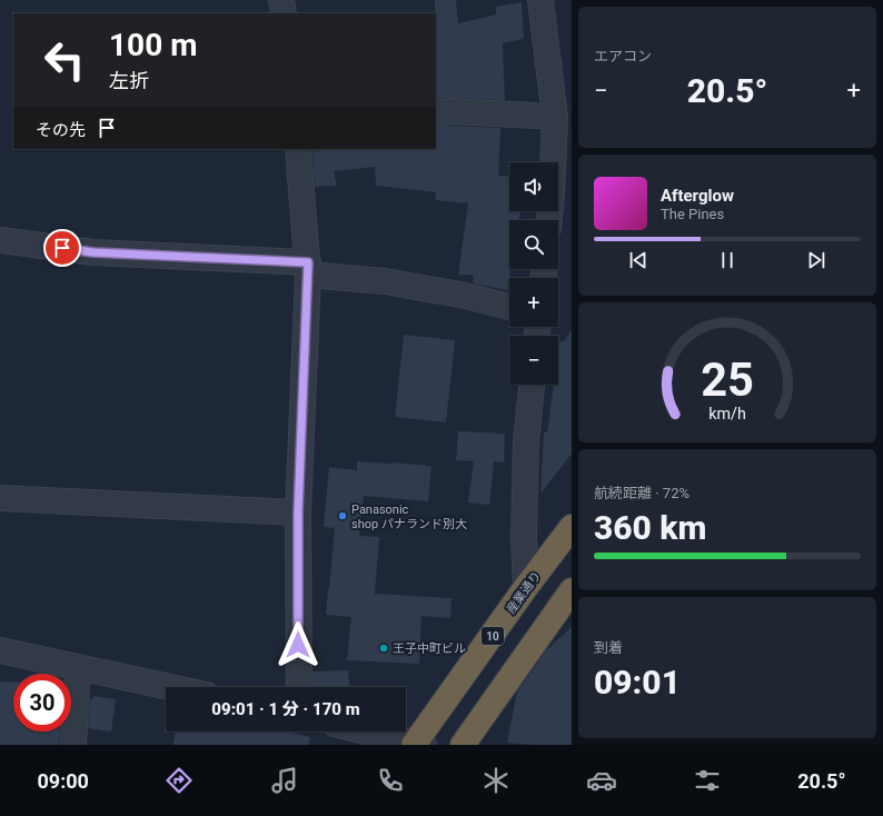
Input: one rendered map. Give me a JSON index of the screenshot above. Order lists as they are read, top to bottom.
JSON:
{
  "streets": {
    "highway": ["産業通り", "10"]
  },
  "places": ["Panasonic shop パナランド別大", "王子中町ビル"],
  "page": {
    "tile": [
      "エアコン",
      ["航続距離 · 72%", "360 km"],
      ["到着", "09:01"]
    ],
    "turn": ["100 m", "左折"],
    "heat": ["−", "20.5°", "+"],
    "then": "その先",
    "map_buttons": ["+", "−"],
    "song": ["Afterglow", "The Pines"],
    "limit": "30",
    "trip": "09:01 · 1 分 · 170 m",
    "tabs": ["09:00", "20.5°"],
    "gauge": ["25", "km/h"]
  }
}
